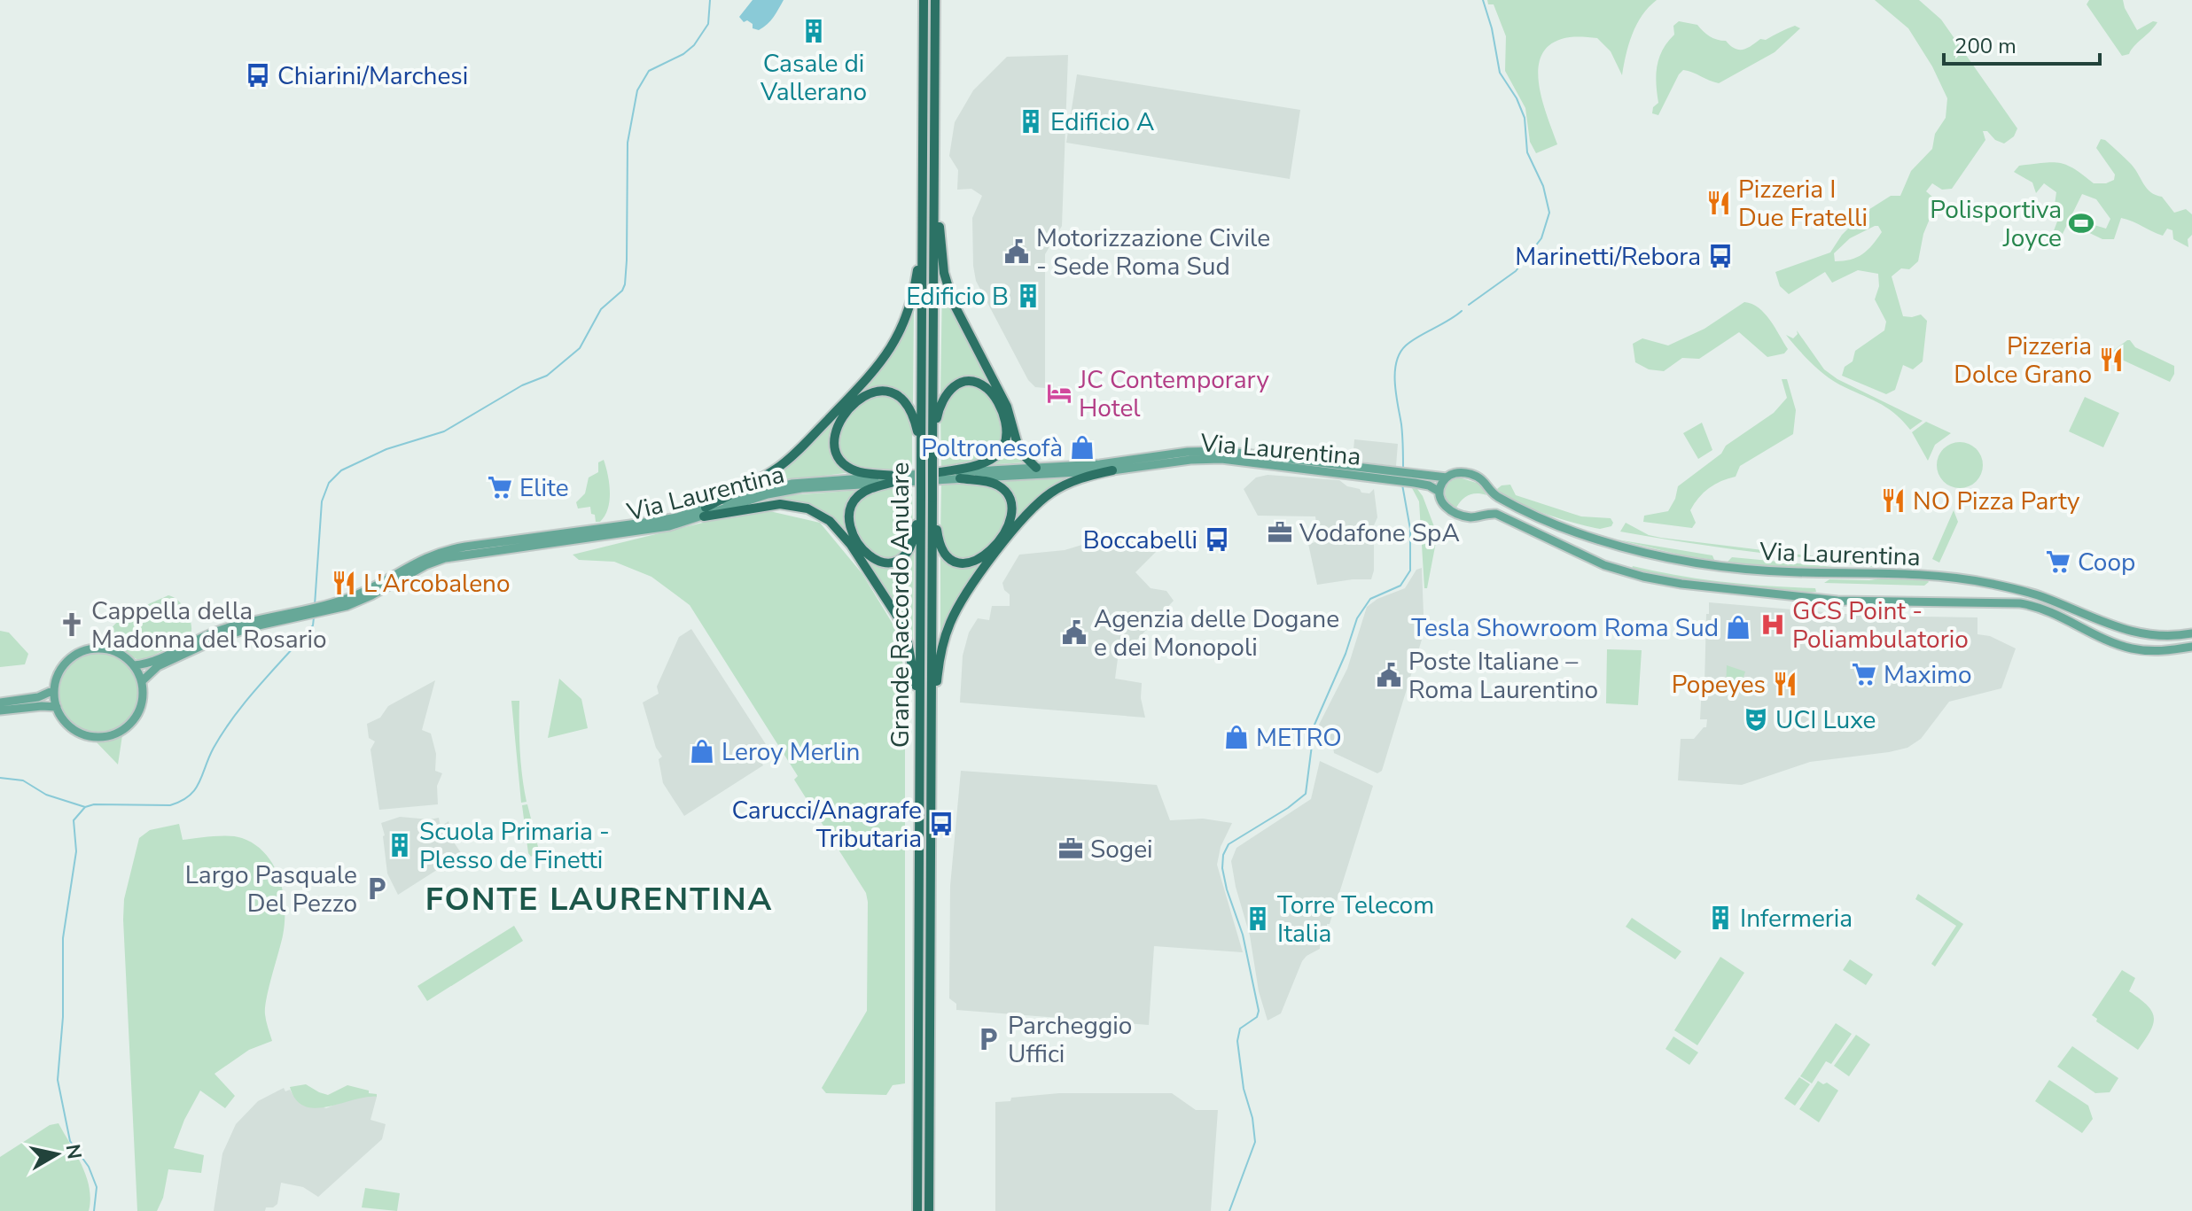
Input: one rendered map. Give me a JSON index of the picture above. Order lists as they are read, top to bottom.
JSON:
{
  "streets": {
    "highway": ["Grande Raccordo Anulare"],
    "main road": ["Via Laurentina"]
  },
  "districts": ["FONTE LAURENTINA"],
  "places": {
    "building": [
      "Casale di Vallerano",
      "Edificio A",
      "Edificio B",
      "Scuola Primaria - Plesso de Finetti",
      "Infermeria",
      "Torre Telecom Italia"
    ],
    "bus stop": [
      "Chiarini/Marchesi",
      "Marinetti/Rebora",
      "Boccabelli",
      "Carucci/Anagrafe Tributaria"
    ],
    "restaurant": [
      "Pizzeria I Due Fratelli",
      "Pizzeria Dolce Grano",
      "NO Pizza Party",
      "L'Arcobaleno",
      "Popeyes"
    ],
    "sports": ["Polisportiva Joyce"],
    "public building": ["Motorizzazione Civile - Sede Roma Sud", "Agenzia delle Dogane e dei Monopoli", "Poste Italiane – Roma Laurentino"],
    "hotel": ["JC Contemporary Hotel"],
    "shop": [
      "Poltronesofà",
      "Tesla Showroom Roma Sud",
      "METRO",
      "Leroy Merlin"
    ],
    "supermarket": ["Elite", "Coop", "Maximo"],
    "office": ["Vodafone SpA", "Sogei"],
    "church": ["Cappella della Madonna del Rosario"],
    "hospital": ["GCS Point - Poliambulatorio"],
    "theatre": ["UCI Luxe"],
    "parking": ["Largo Pasquale Del Pezzo", "Parcheggio Uffici"]
  },
  "scale_bar": "200 m",
  "north": "right"
}
